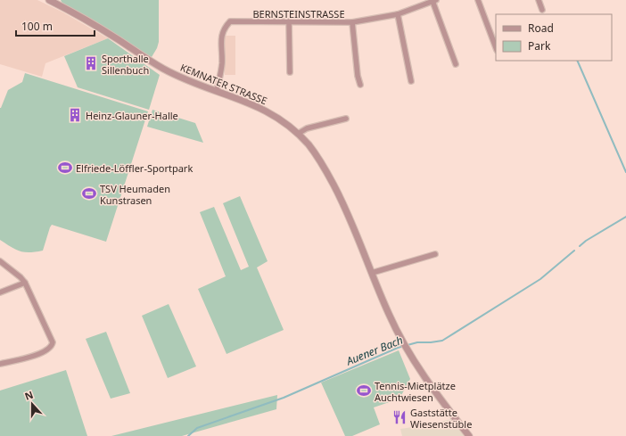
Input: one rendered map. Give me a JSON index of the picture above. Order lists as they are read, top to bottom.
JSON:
{
  "streets": {
    "street": ["BERNSTEINSTRASSE", "KEMNATER STRASSE"]
  },
  "crossings": [
    ["BERNSTEINSTRASSE", "KEMNATER STRASSE"]
  ],
  "water": ["Auener Bach"],
  "places": {
    "building": ["Sporthalle Sillenbuch", "Heinz-Glauner-Halle"],
    "sports": ["Elfriede-Löffler-Sportpark", "TSV Heumaden Kunstrasen", "Tennis-Mietplätze Auchtwiesen"],
    "restaurant": ["Gaststätte Wiesenstüble"]
  },
  "legend": ["Road", "Park"],
  "scale_bar": "100 m",
  "north": "top"
}
